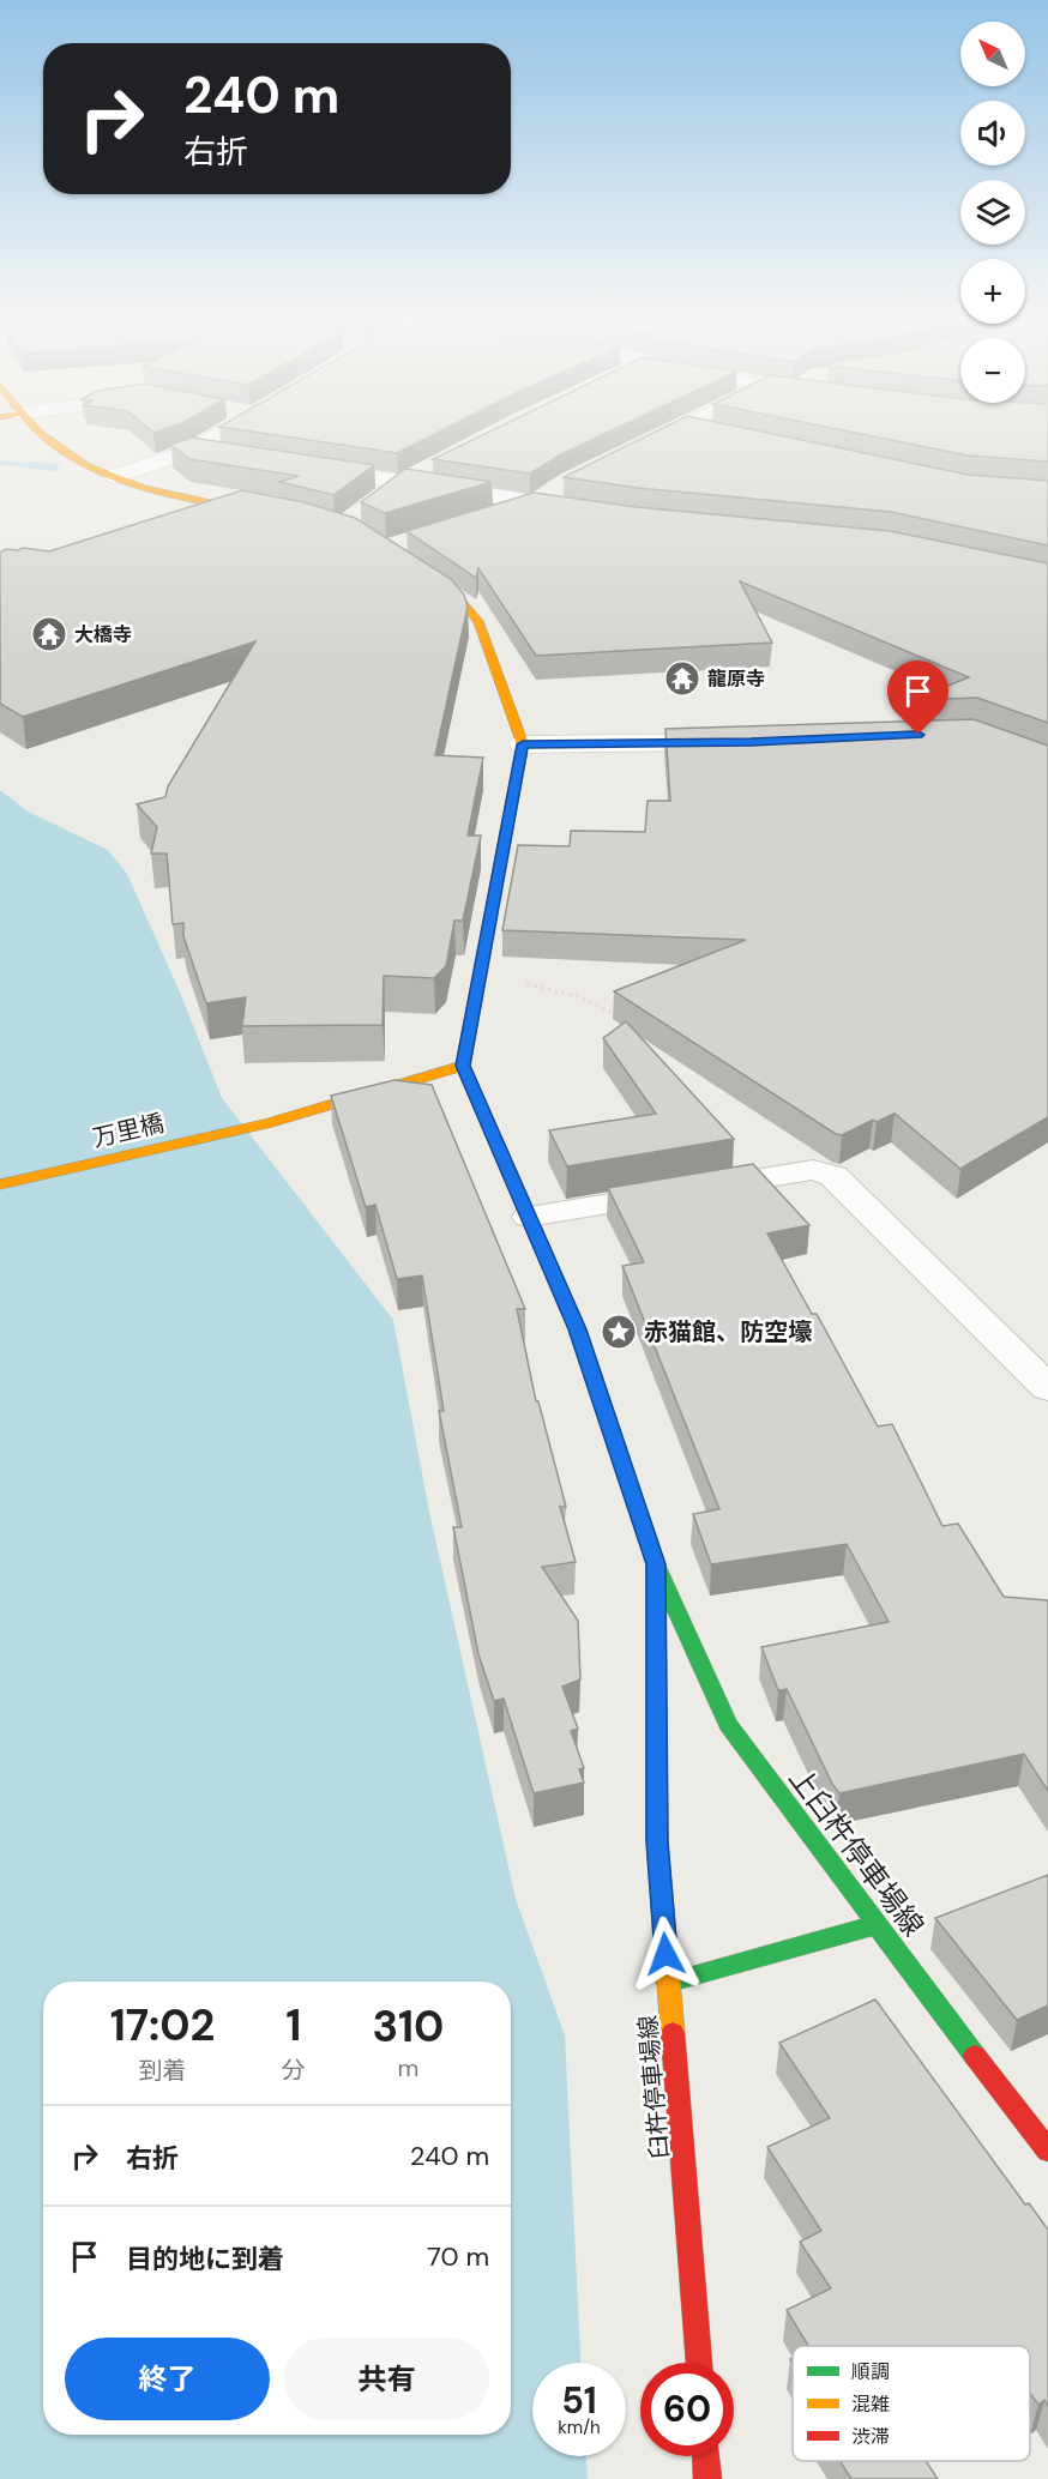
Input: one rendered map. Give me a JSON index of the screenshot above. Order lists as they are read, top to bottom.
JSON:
{
  "streets": {
    "main road": ["万里橋", "上臼杵停車場線", "臼杵停車場線"]
  },
  "crossings": [
    ["万里橋", "臼杵停車場線"],
    ["上臼杵停車場線", "臼杵停車場線"]
  ],
  "places": {
    "temple": ["大橋寺", "龍原寺"],
    "place": ["赤猫館、防空壕"]
  },
  "legend": ["順調", "混雑", "渋滞"],
  "north": "top left",
  "page": {
    "map_buttons": ["+", "−"],
    "turn": ["240 m", "右折"],
    "eta": [
      "17:02",
      "到着",
      "1",
      "分",
      "310",
      "m"
    ],
    "list": [
      {
        "name": "右折",
        "value": "240 m"
      },
      {
        "name": "目的地に到着",
        "value": "70 m"
      }
    ],
    "buttons": ["終了", "共有"],
    "speed": "51 km/h",
    "limit": "60"
  }
}
